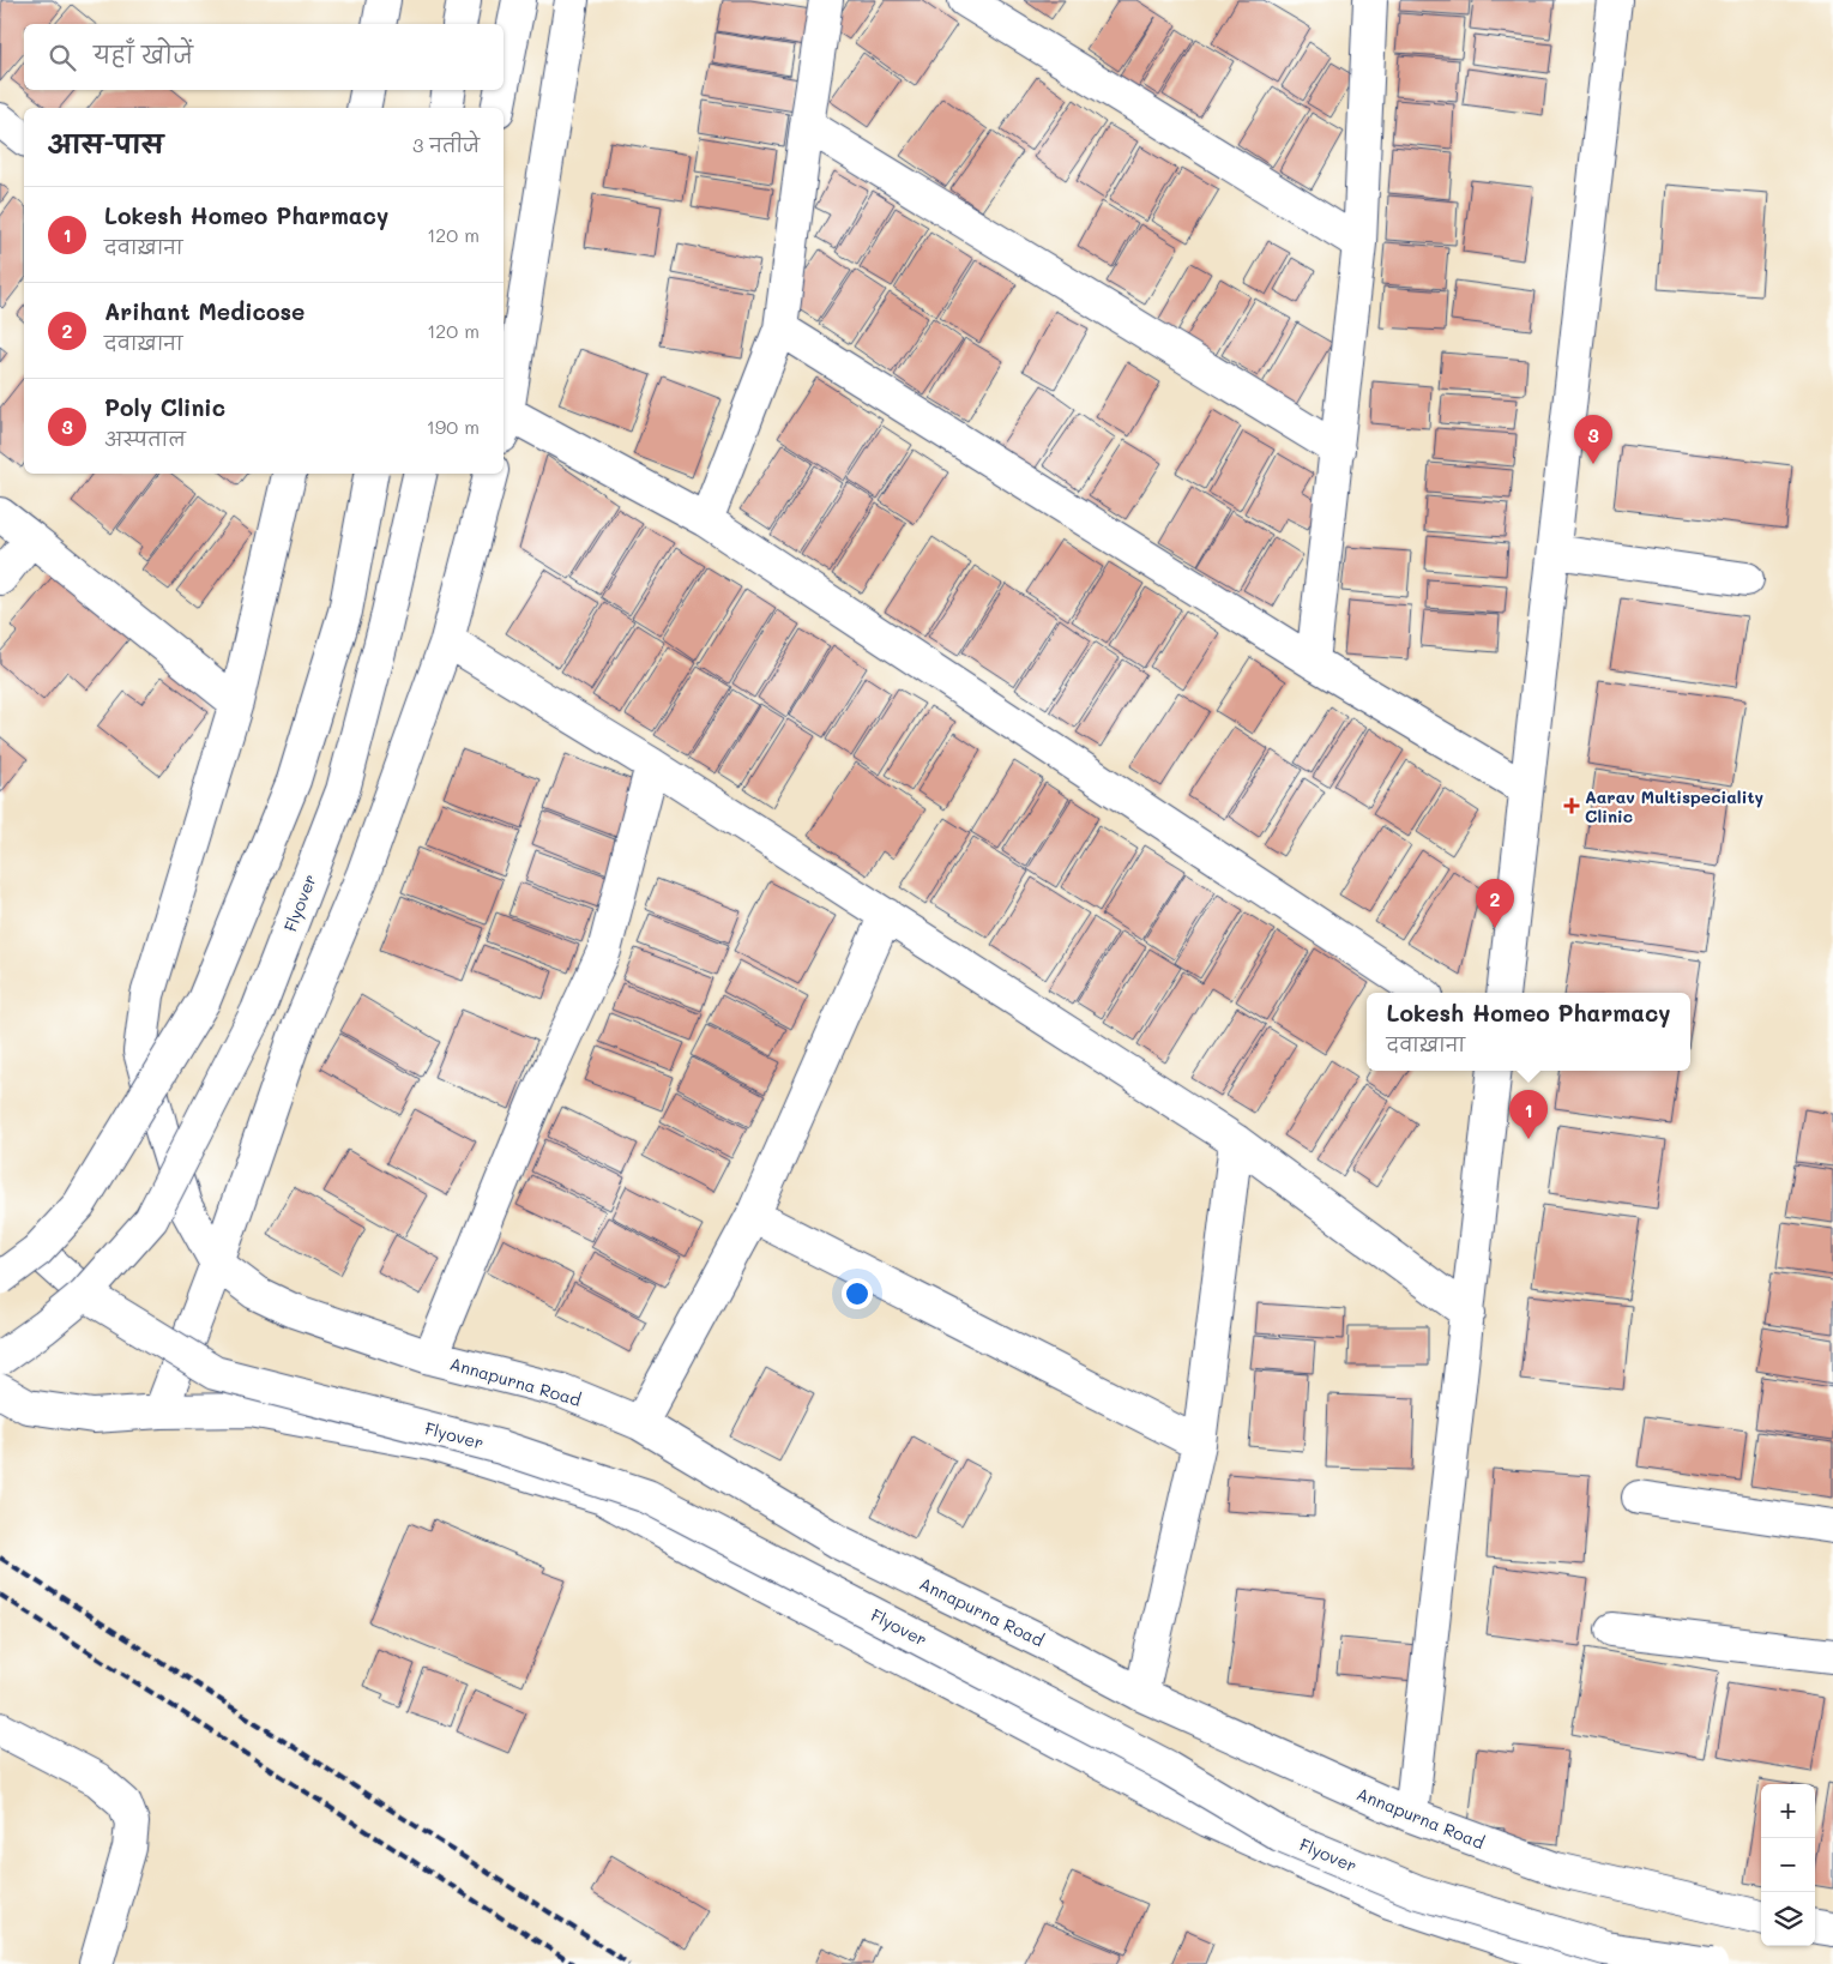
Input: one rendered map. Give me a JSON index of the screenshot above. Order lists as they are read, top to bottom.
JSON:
{
  "streets": {
    "street": ["Flyover", "Annapurna Road"]
  },
  "places": {
    "health": ["Aarav Multispeciality Clinic"]
  },
  "page": {
    "search": "यहाँ खोजें",
    "heading": ["आस-पास", "3 नतीजे"],
    "list": [
      {
        "mark": "1",
        "name": "Lokesh Homeo Pharmacy",
        "note": "दवाख़ाना",
        "value": "120 m"
      },
      {
        "mark": "2",
        "name": "Arihant Medicose",
        "note": "दवाख़ाना",
        "value": "120 m"
      },
      {
        "mark": "3",
        "name": "Poly Clinic",
        "note": "अस्पताल",
        "value": "190 m"
      }
    ],
    "pins": ["3", "2", "1"],
    "popup": ["Lokesh Homeo Pharmacy", "दवाख़ाना"],
    "map_buttons": ["+", "−"]
  }
}
